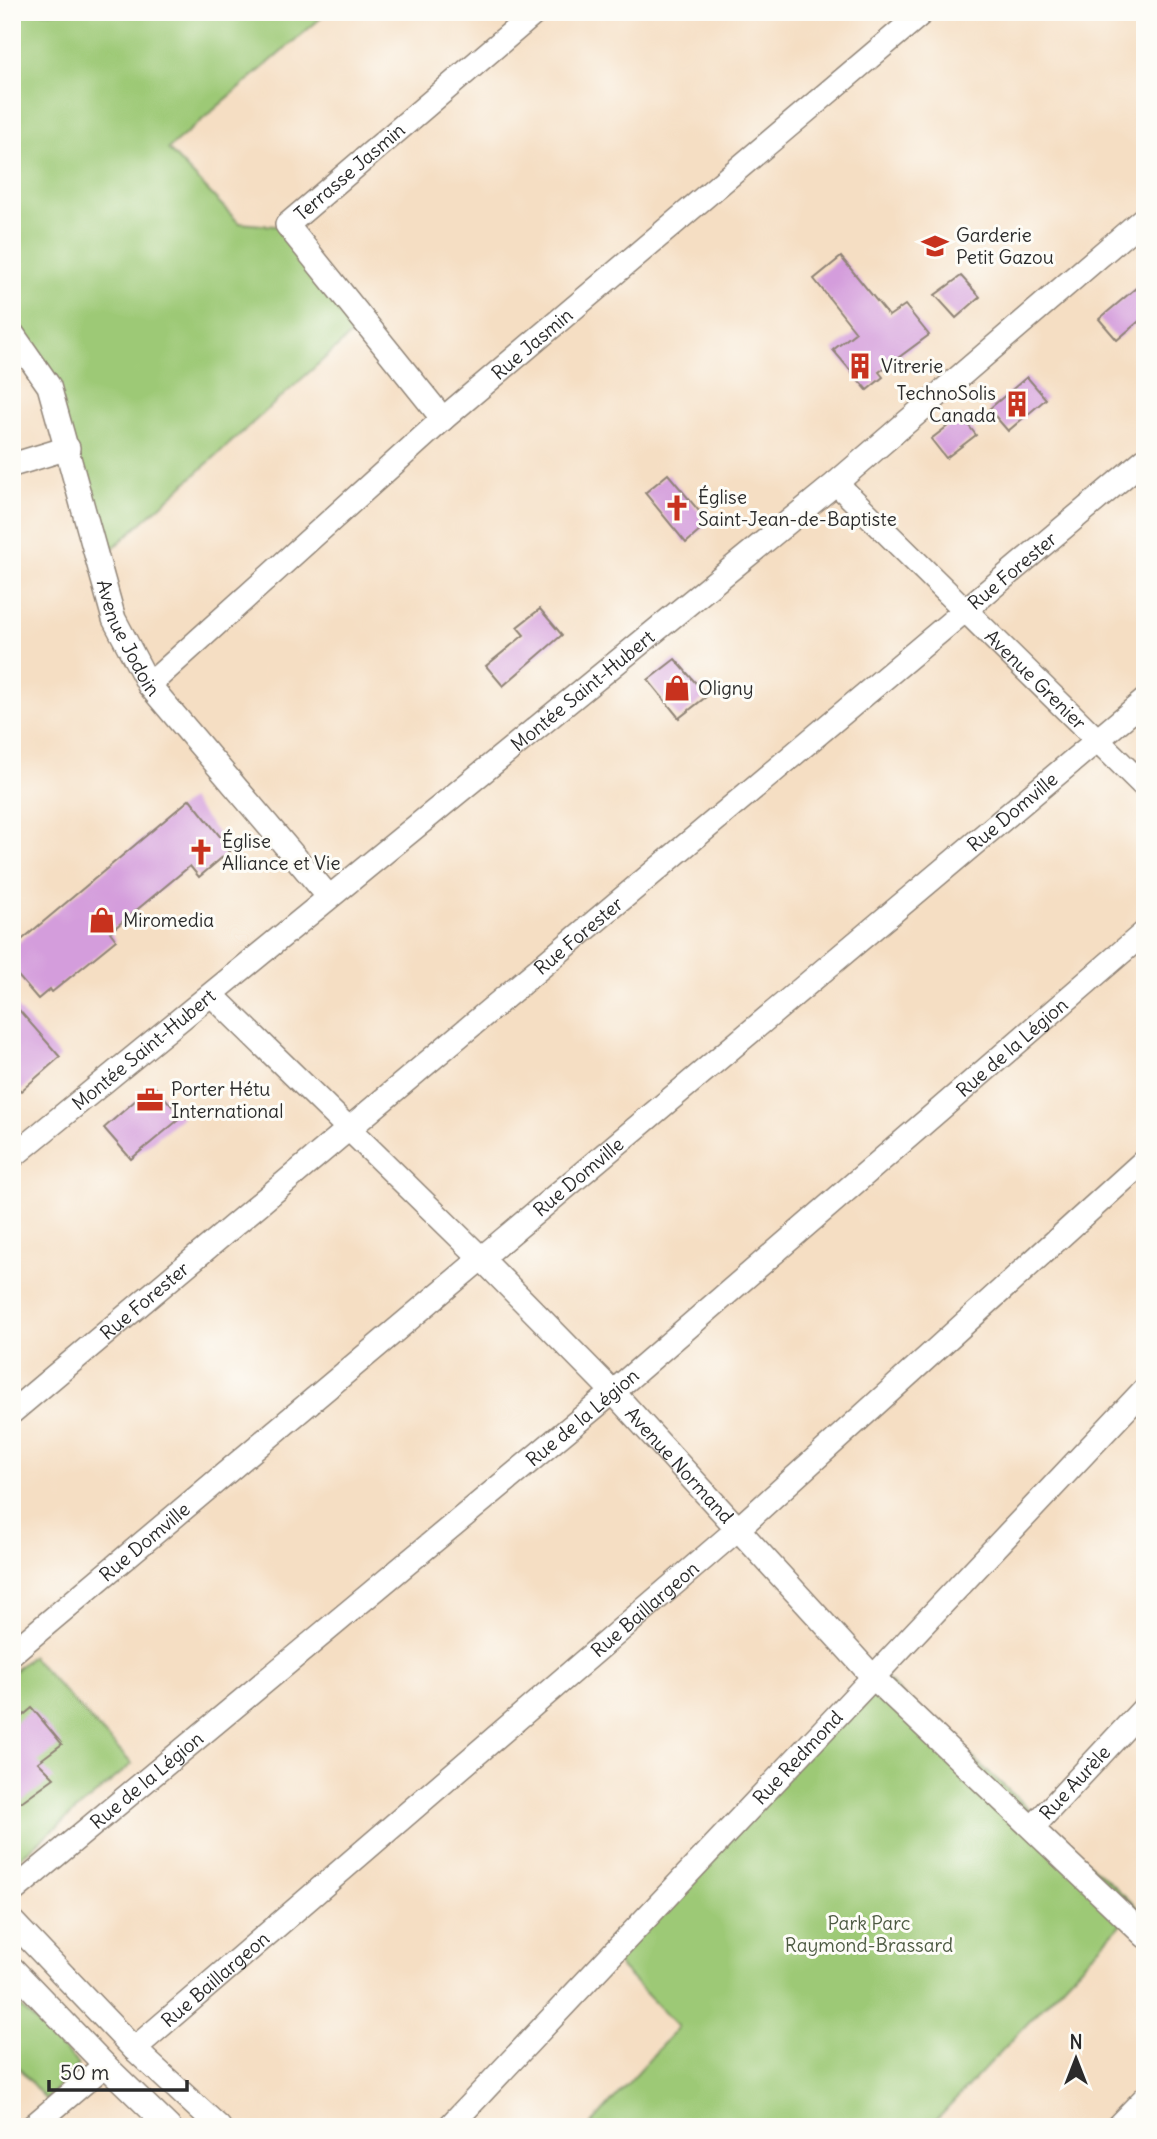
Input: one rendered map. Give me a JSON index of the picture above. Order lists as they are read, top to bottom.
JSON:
{
  "streets": {
    "street": [
      "Terrasse Jasmin",
      "Rue Jasmin",
      "Rue Forester",
      "Avenue Jodoin",
      "Avenue Grenier",
      "Montée Saint-Hubert",
      "Rue Domville",
      "Rue de la Légion",
      "Avenue Normand",
      "Rue Baillargeon",
      "Rue Redmond",
      "Rue Aurèle"
    ]
  },
  "crossings": [
    ["Terrasse Jasmin", "Rue Jasmin"],
    ["Rue Jasmin", "Avenue Jodoin"],
    ["Rue Forester", "Avenue Grenier"],
    ["Rue Forester", "Avenue Normand"],
    ["Avenue Jodoin", "Montée Saint-Hubert"],
    ["Avenue Grenier", "Montée Saint-Hubert"],
    ["Avenue Grenier", "Rue Domville"],
    ["Montée Saint-Hubert", "Avenue Normand"],
    ["Rue Domville", "Avenue Normand"],
    ["Rue de la Légion", "Avenue Normand"],
    ["Avenue Normand", "Rue Baillargeon"],
    ["Avenue Normand", "Rue Redmond"],
    ["Avenue Normand", "Rue Aurèle"]
  ],
  "parks": ["Park Parc Raymond-Brassard"],
  "places": {
    "school or university": ["Garderie Petit Gazou"],
    "building": ["Vitrerie", "TechnoSolis Canada"],
    "church": ["Église Saint-Jean-de-Baptiste", "Église Alliance et Vie"],
    "shop": ["Oligny", "Miromedia"],
    "office": ["Porter Hétu International"]
  },
  "scale_bar": "50 m",
  "north": "top"
}
